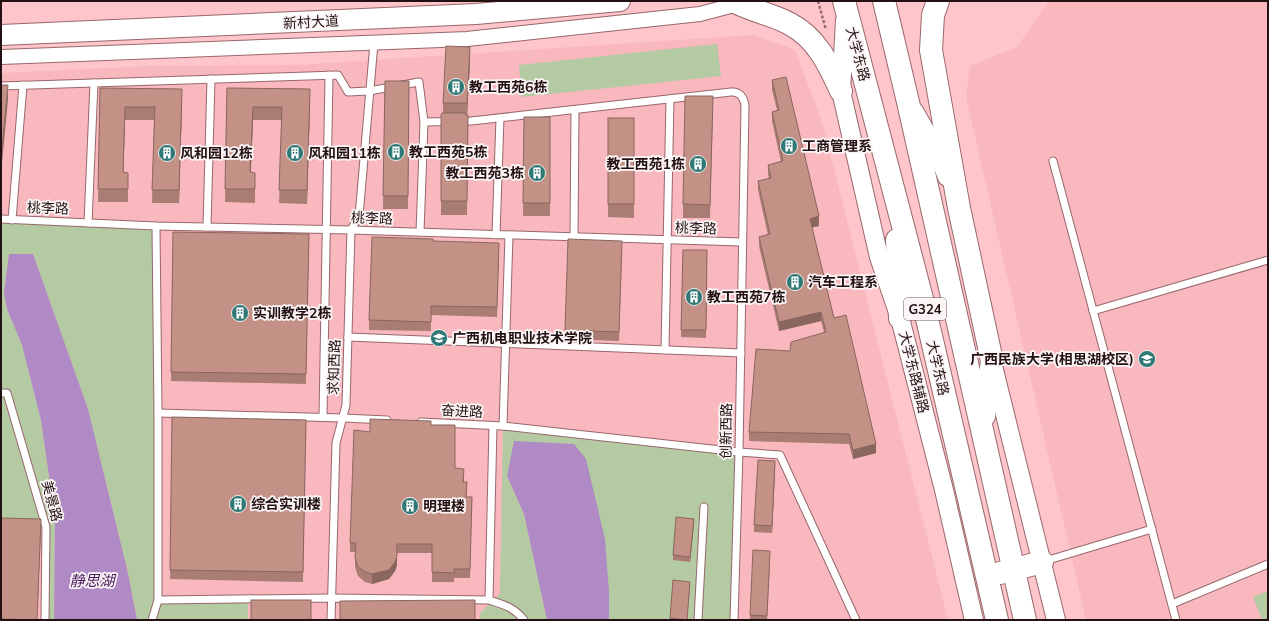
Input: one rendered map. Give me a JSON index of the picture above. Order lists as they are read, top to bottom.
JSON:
{
  "streets": {
    "main road": ["新村大道", "大学东路", "G324"],
    "street": ["大学东路辅路"],
    "lane": [
      "桃李路",
      "求知西路",
      "奋进路",
      "创新西路",
      "美景路"
    ]
  },
  "crossings": [
    ["大学东路", "大学东路辅路"],
    ["桃李路", "求知西路"],
    ["桃李路", "创新西路"],
    ["奋进路", "创新西路"]
  ],
  "water": ["静思湖"],
  "places": {
    "building": [
      "教工西苑6栋",
      "工商管理系",
      "教工西苑5栋",
      "风和园12栋",
      "风和园11栋",
      "教工西苑1栋",
      "教工西苑3栋",
      "汽车工程系",
      "教工西苑7栋",
      "实训教学2栋",
      "综合实训楼",
      "明理楼"
    ],
    "school or university": ["广西机电职业技术学院", "广西民族大学(相思湖校区)"]
  }
}
